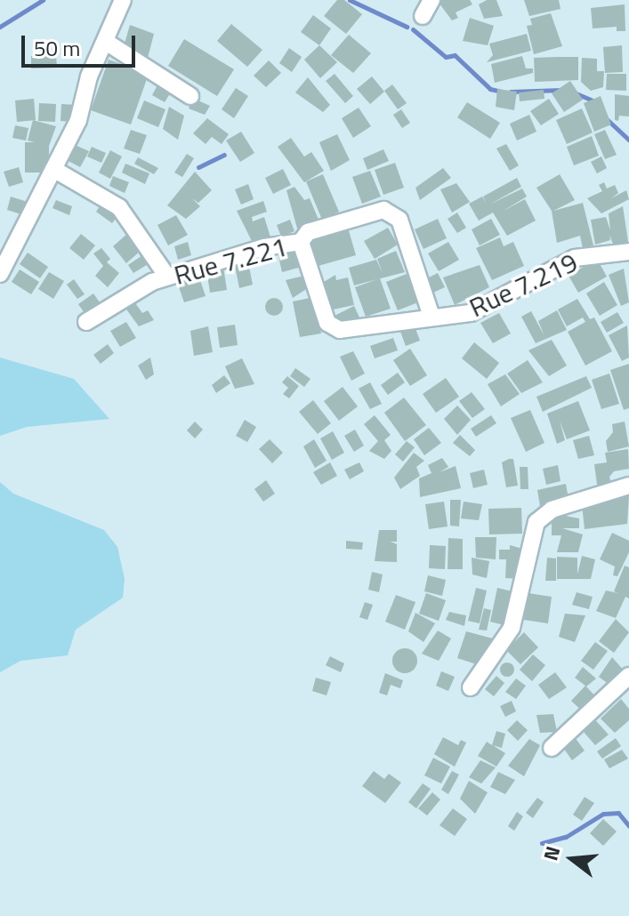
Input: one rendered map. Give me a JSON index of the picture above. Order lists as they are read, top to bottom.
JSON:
{
  "streets": {
    "street": ["Rue 7.221", "Rue 7.219"]
  },
  "crossings": [
    ["Rue 7.221", "Rue 7.219"]
  ],
  "scale_bar": "50 m",
  "north": "left"
}
